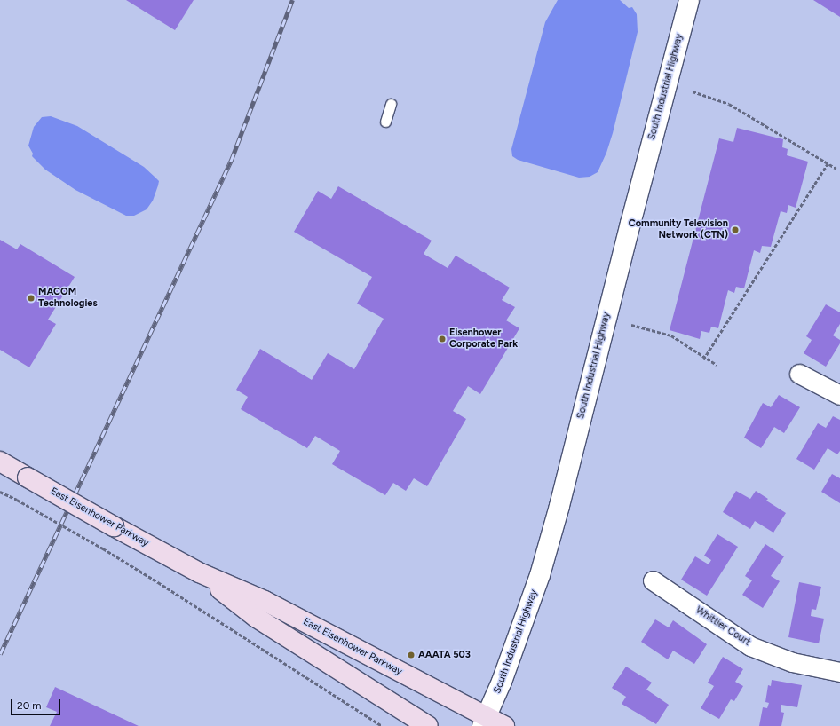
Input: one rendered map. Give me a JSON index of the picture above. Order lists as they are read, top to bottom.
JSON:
{
  "streets": {
    "main road": ["East Eisenhower Parkway"],
    "street": ["South Industrial Highway", "Whittier Court"]
  },
  "crossings": [
    ["South Industrial Highway", "East Eisenhower Parkway"]
  ],
  "places": [
    "Community Television Network (CTN)",
    "MACOM Technologies",
    "Eisenhower Corporate Park",
    "AAATA 503"
  ],
  "scale_bar": "20 m"
}
